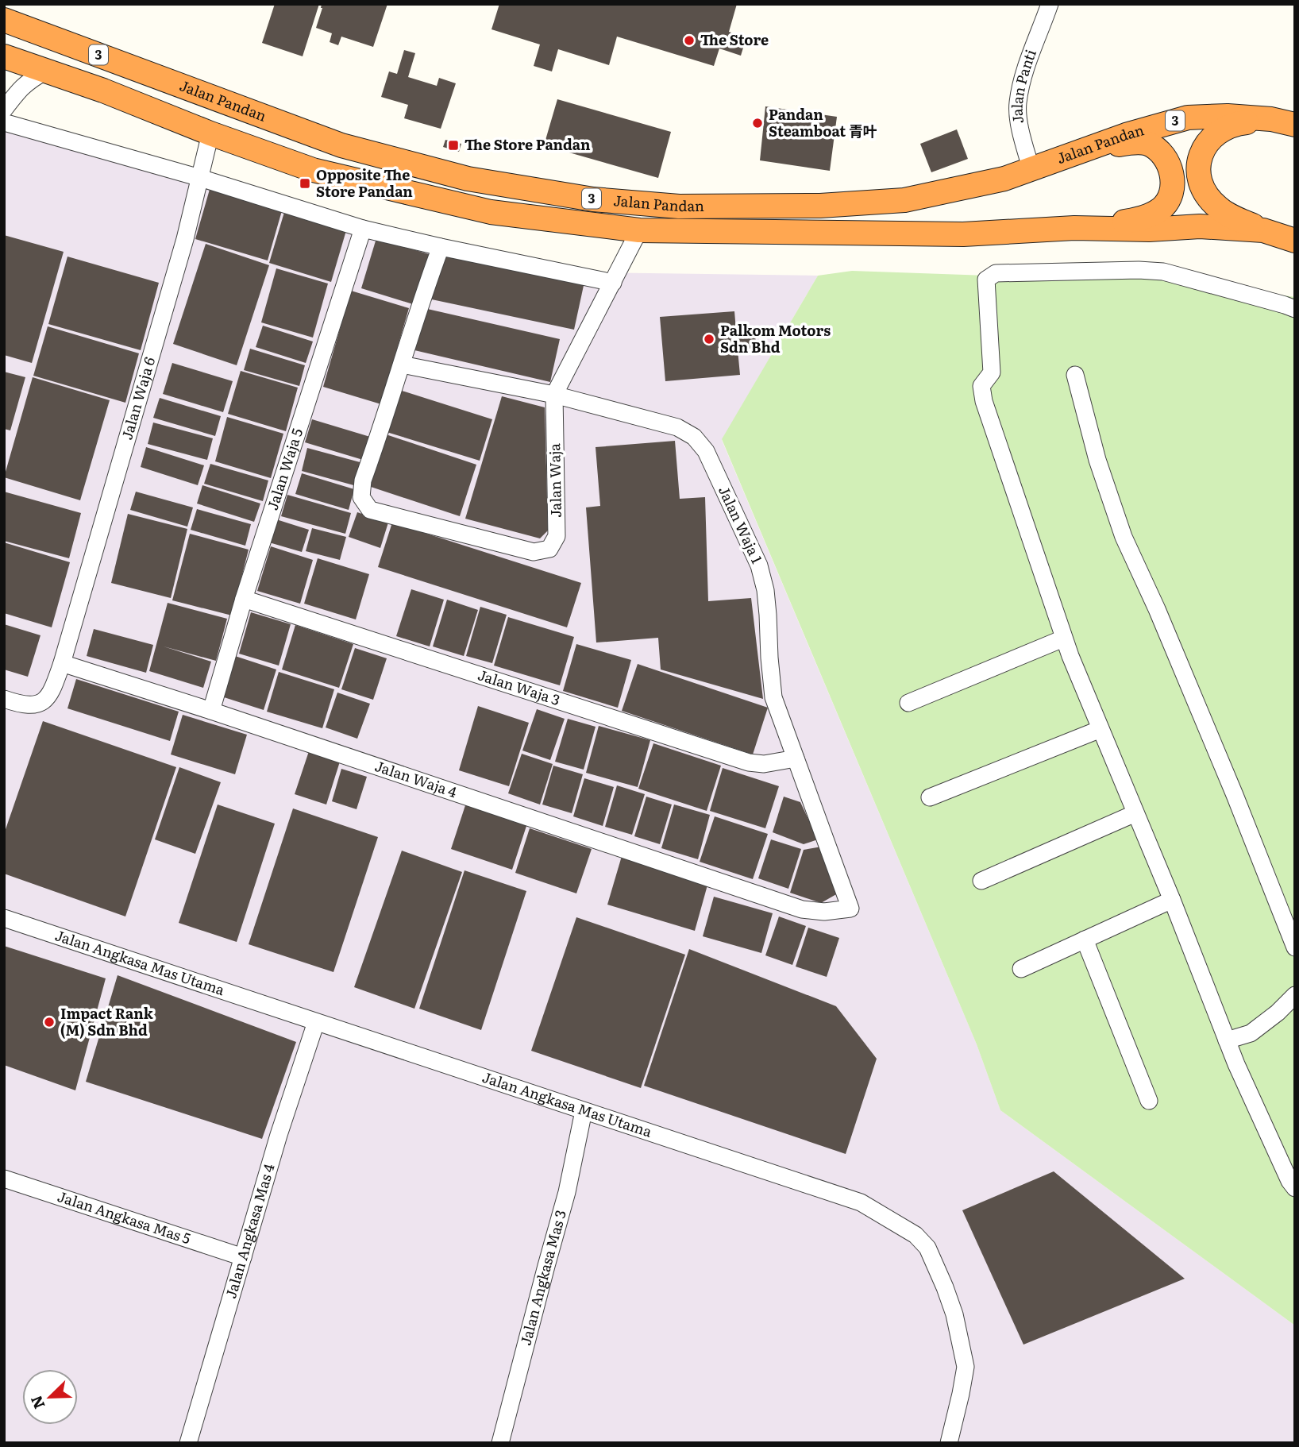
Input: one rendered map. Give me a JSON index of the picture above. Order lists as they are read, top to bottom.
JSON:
{
  "streets": {
    "highway": ["3", "Jalan Pandan"],
    "street": [
      "Jalan Panti",
      "Jalan Waja 6",
      "Jalan Waja 5",
      "Jalan Waja",
      "Jalan Waja 1",
      "Jalan Waja 3",
      "Jalan Waja 4",
      "Jalan Angkasa Mas Utama",
      "Jalan Angkasa Mas 5",
      "Jalan Angkasa Mas 4",
      "Jalan Angkasa Mas 3"
    ]
  },
  "crossings": [
    ["Jalan Panti", "Jalan Pandan"],
    ["Jalan Pandan", "Jalan Waja 6"],
    ["Jalan Pandan", "Jalan Waja"],
    ["Jalan Waja 6", "Jalan Waja 4"],
    ["Jalan Waja 5", "Jalan Waja 3"],
    ["Jalan Waja 5", "Jalan Waja 4"],
    ["Jalan Waja", "Jalan Waja 1"],
    ["Jalan Waja 1", "Jalan Waja 3"],
    ["Jalan Waja 1", "Jalan Waja 4"],
    ["Jalan Angkasa Mas Utama", "Jalan Angkasa Mas 4"],
    ["Jalan Angkasa Mas Utama", "Jalan Angkasa Mas 3"],
    ["Jalan Angkasa Mas 5", "Jalan Angkasa Mas 4"]
  ],
  "places": {
    "other": [
      "The Store",
      "Pandan Steamboat 青叶",
      "Palkom Motors Sdn Bhd",
      "Impact Rank (M) Sdn Bhd"
    ],
    "transit": ["The Store Pandan", "Opposite The Store Pandan"]
  },
  "north": "bottom left"
}
